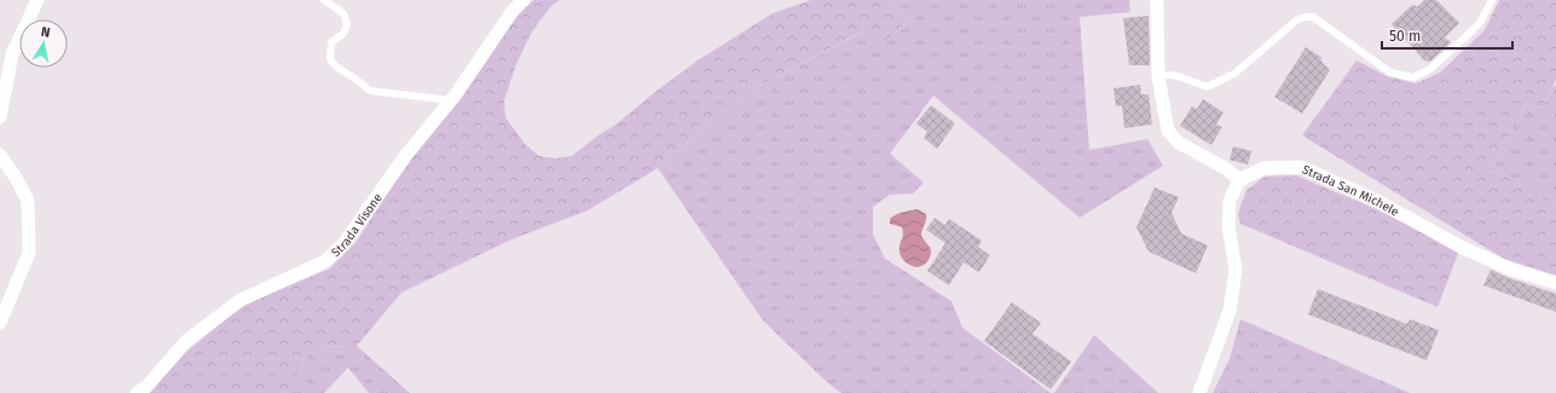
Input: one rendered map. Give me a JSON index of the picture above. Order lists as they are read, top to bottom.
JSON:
{
  "streets": {
    "street": ["Strada San Michele", "Strada Visone"]
  },
  "scale_bar": "50 m",
  "north": "top"
}
